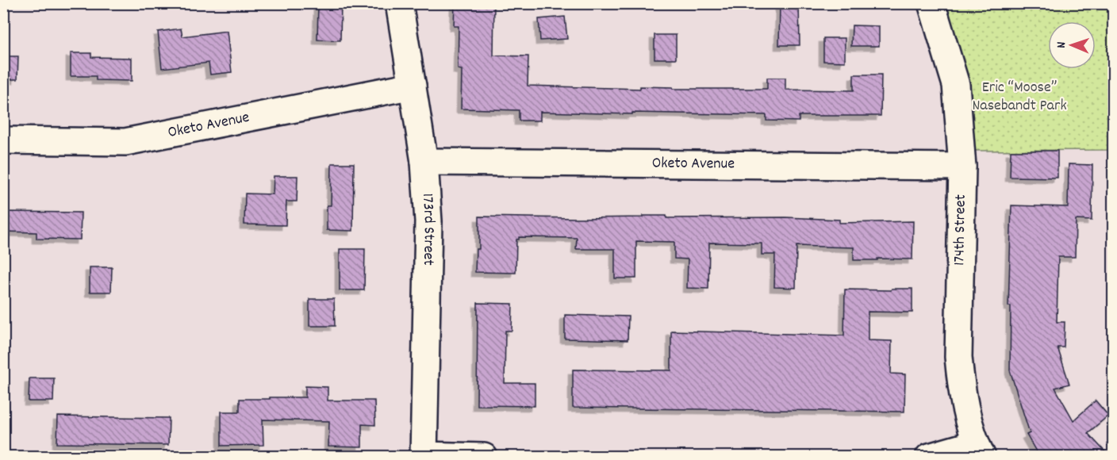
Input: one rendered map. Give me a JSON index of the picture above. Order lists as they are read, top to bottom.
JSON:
{
  "streets": {
    "street": ["Oketo Avenue", "173rd Street", "174th Street"]
  },
  "crossings": [
    ["Oketo Avenue", "173rd Street"],
    ["Oketo Avenue", "174th Street"]
  ],
  "parks": ["Eric “Moose” Nasebandt Park"],
  "north": "left"
}
